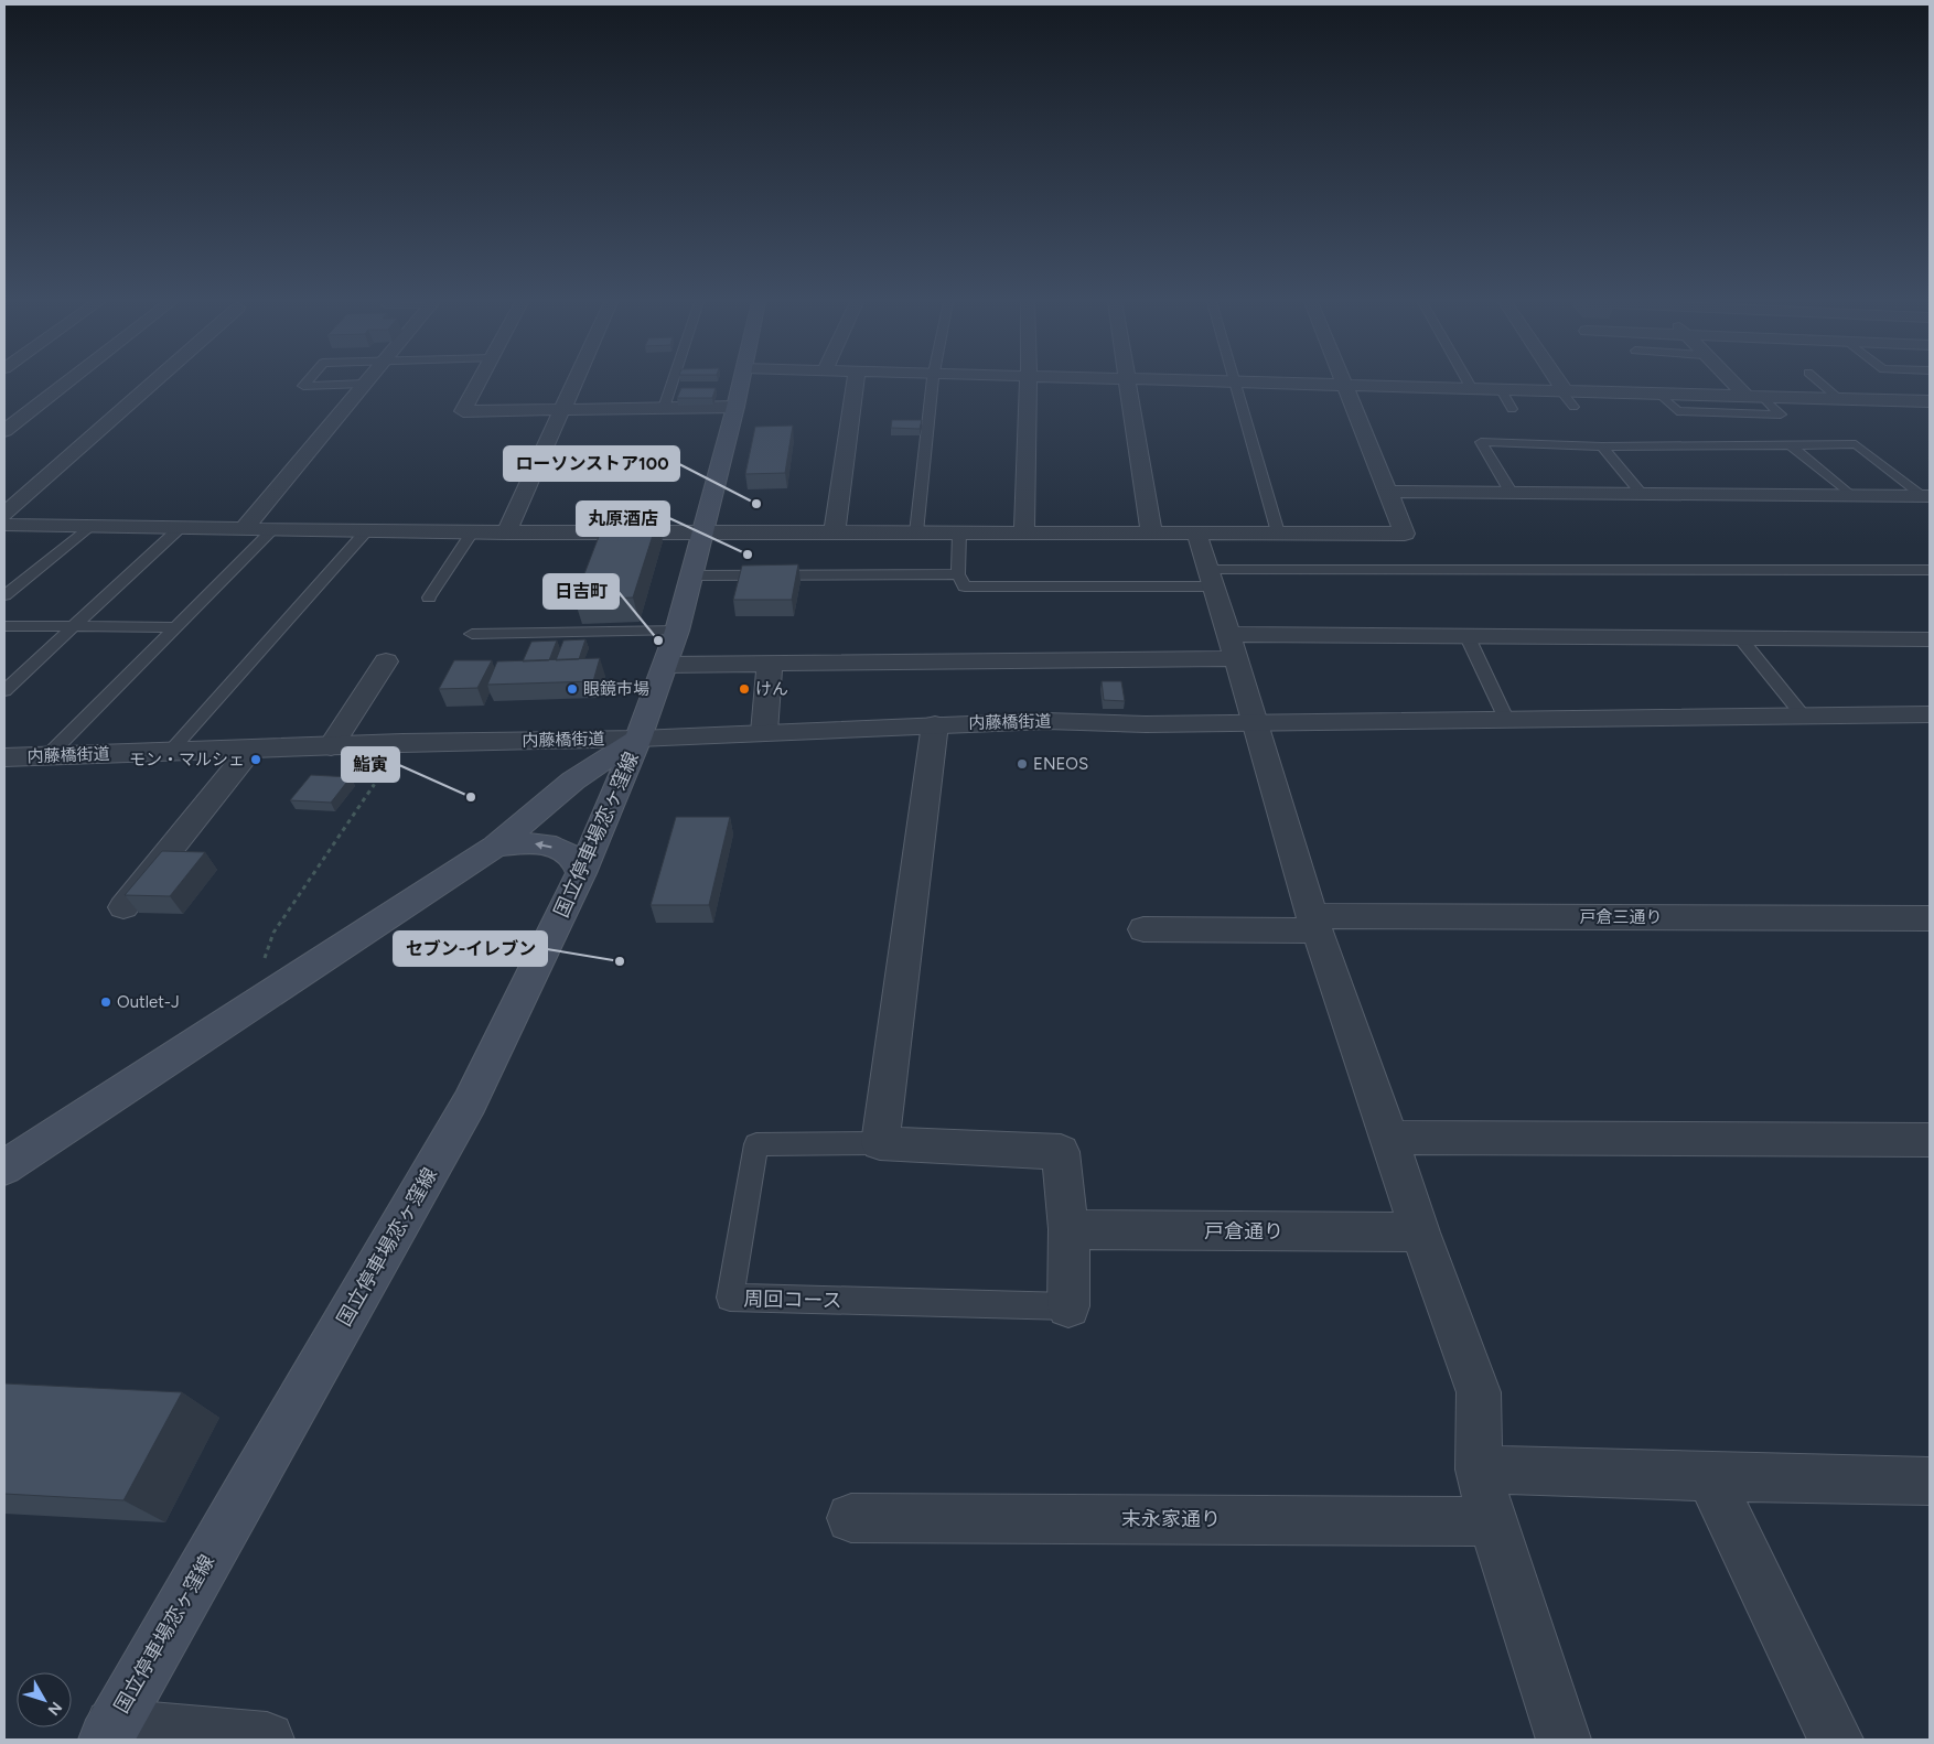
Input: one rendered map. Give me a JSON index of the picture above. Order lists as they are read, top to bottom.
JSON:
{
  "streets": {
    "main road": ["国立停車場恋ヶ窪線"],
    "street": [
      "内藤橋街道",
      "戸倉三通り",
      "戸倉通り",
      "末永家通り"
    ],
    "lane": ["周回コース"]
  },
  "crossings": [
    ["内藤橋街道", "国立停車場恋ヶ窪線"]
  ],
  "places": [
    "ローソンストア100",
    "丸原酒店",
    "日吉町",
    "眼鏡市場",
    "けん",
    "モン・マルシェ",
    "ENEOS",
    "鮨寅",
    "セブン-イレブン",
    "Outlet-J"
  ],
  "north": "bottom right"
}
